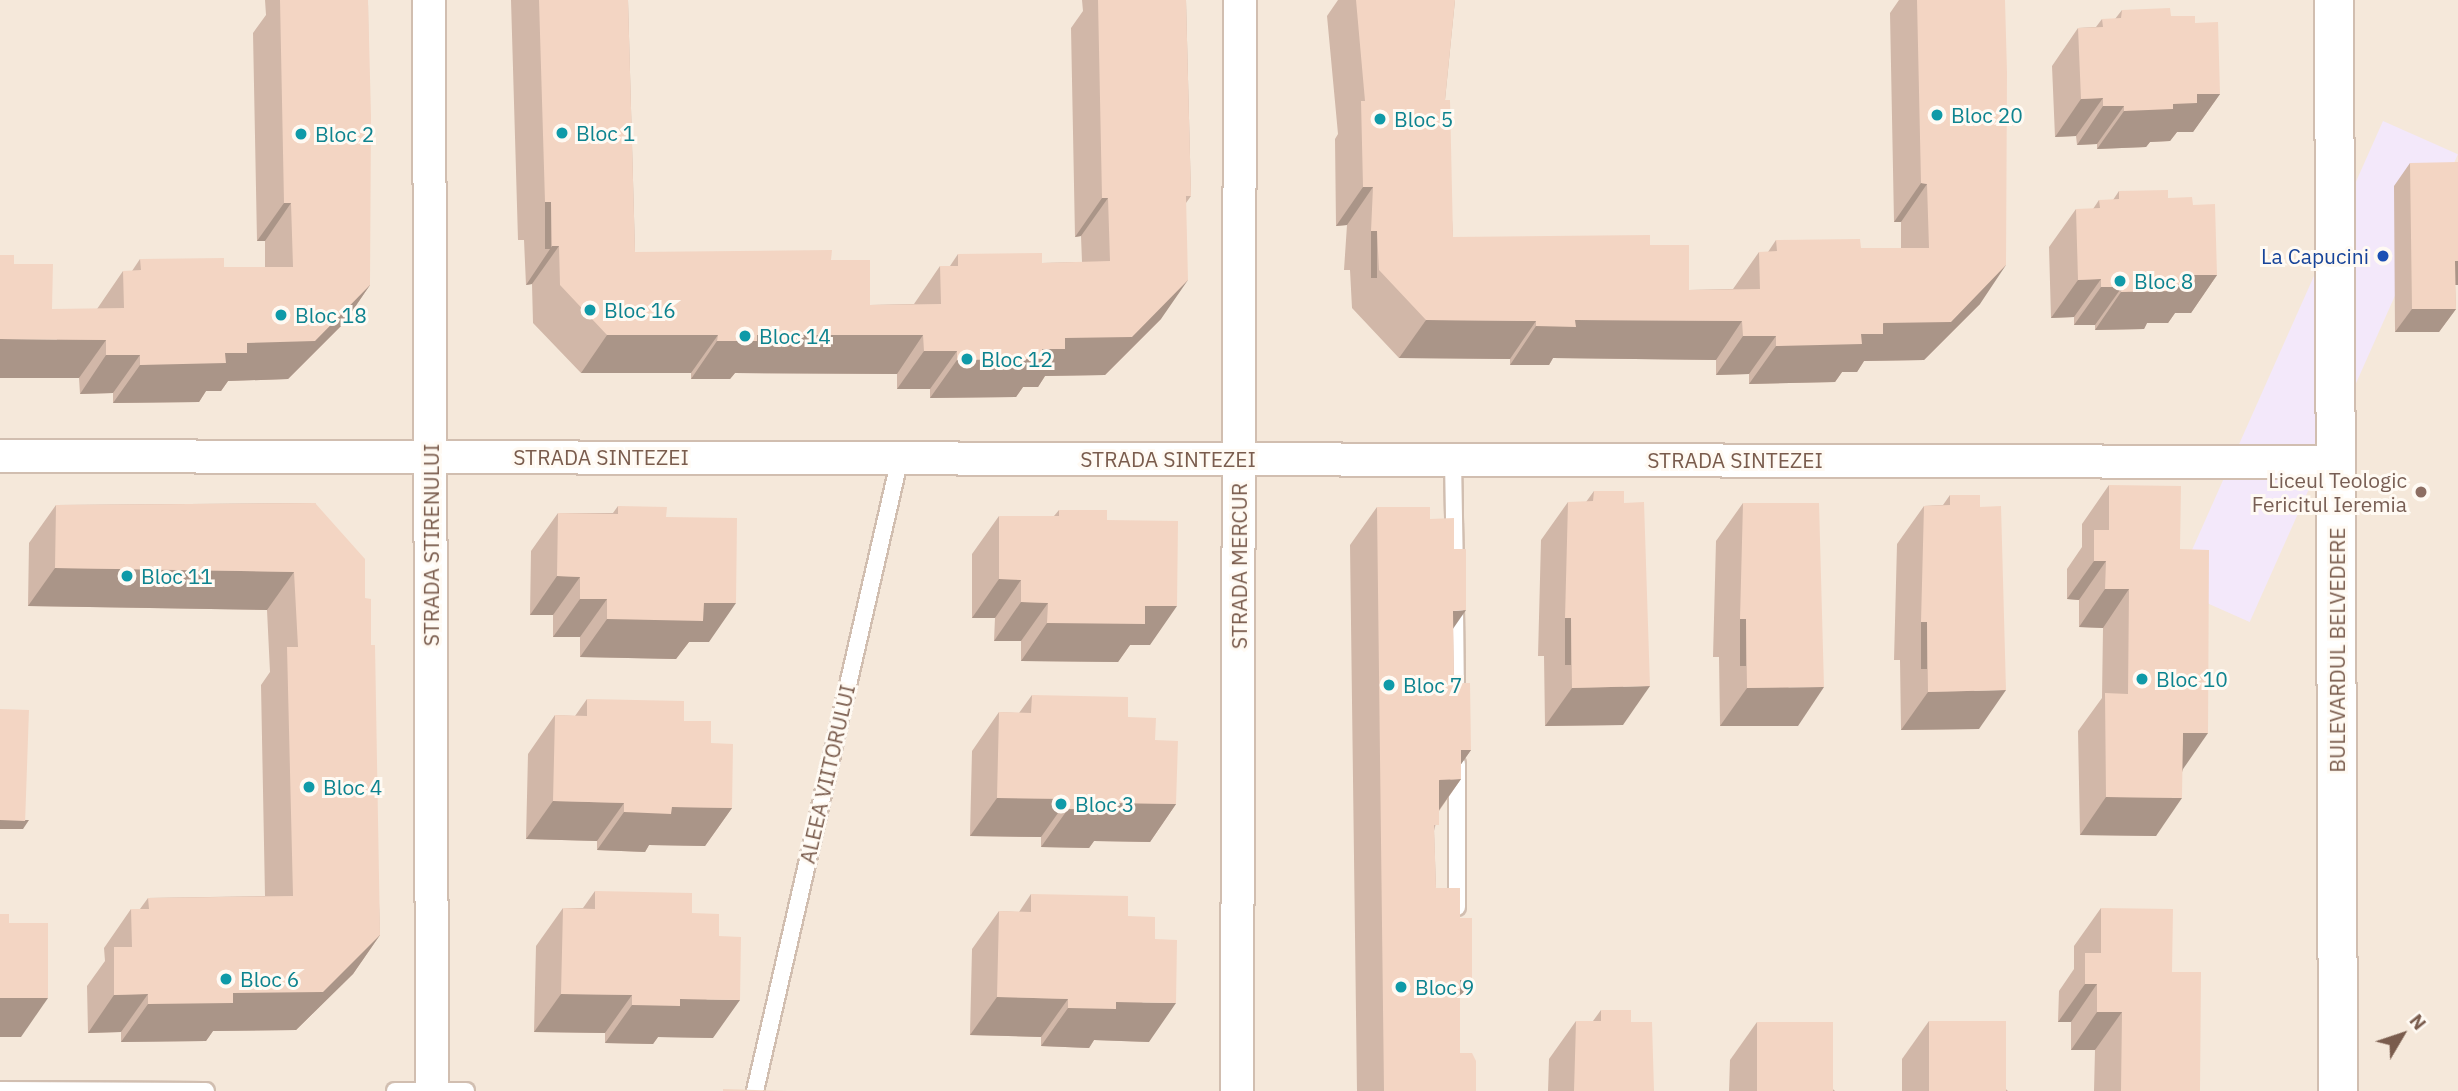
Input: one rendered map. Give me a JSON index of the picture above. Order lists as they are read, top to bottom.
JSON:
{
  "streets": {
    "street": [
      "STRADA SINTEZEI",
      "STRADA STIRENULUI",
      "STRADA MERCUR",
      "BULEVARDUL BELVEDERE"
    ],
    "lane": ["ALEEA VIITORULUI"]
  },
  "crossings": [
    ["STRADA SINTEZEI", "STRADA STIRENULUI"],
    ["STRADA SINTEZEI", "STRADA MERCUR"],
    ["STRADA SINTEZEI", "BULEVARDUL BELVEDERE"],
    ["STRADA SINTEZEI", "ALEEA VIITORULUI"]
  ],
  "places": [
    "Bloc 20",
    "Bloc 5",
    "Bloc 1",
    "Bloc 2",
    "La Capucini",
    "Bloc 8",
    "Bloc 16",
    "Bloc 18",
    "Bloc 14",
    "Bloc 12",
    "Liceul Teologic Fericitul Ieremia",
    "Bloc 11",
    "Bloc 10",
    "Bloc 7",
    "Bloc 4",
    "Bloc 3",
    "Bloc 6",
    "Bloc 9"
  ],
  "north": "top right"
}
